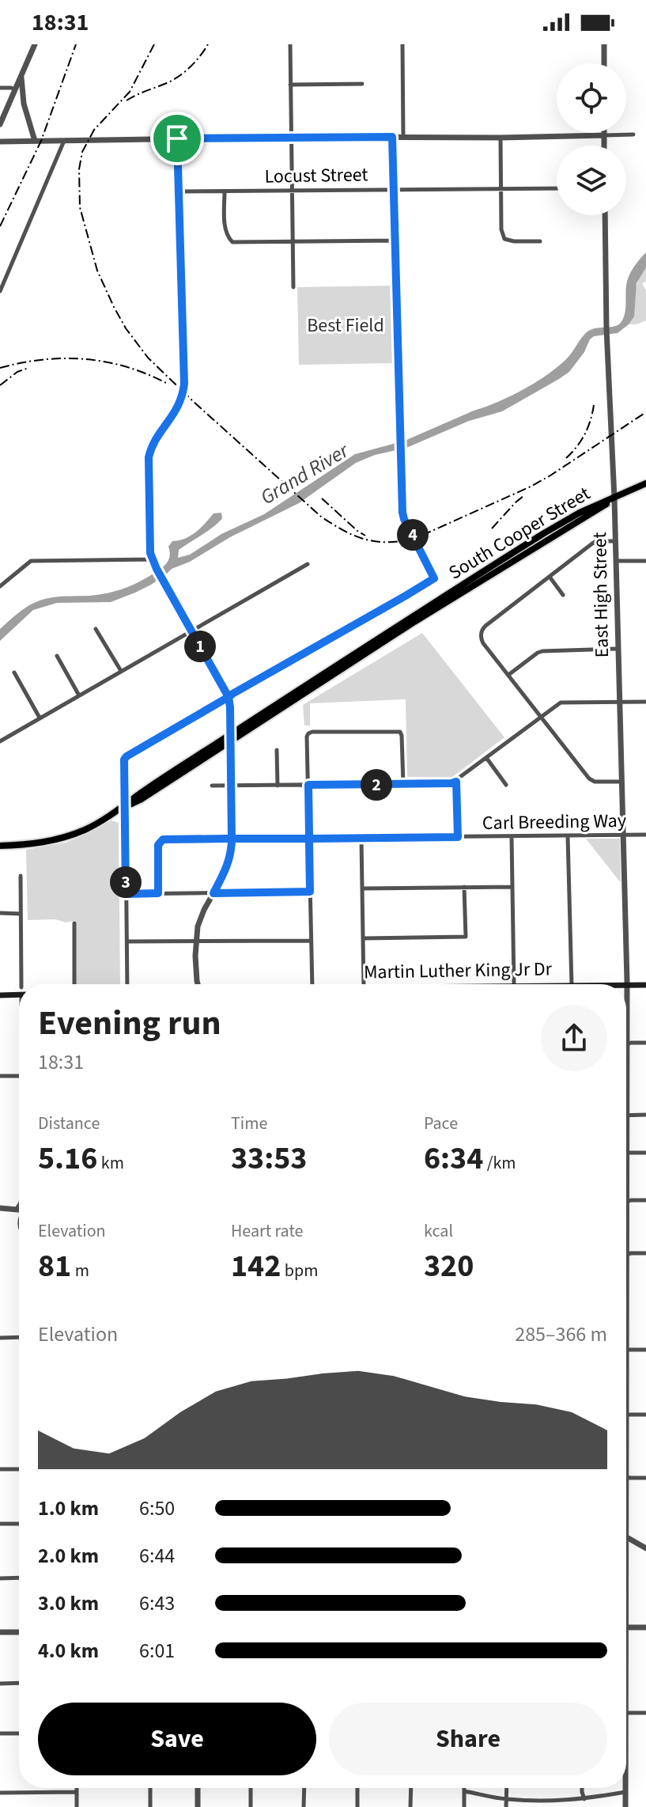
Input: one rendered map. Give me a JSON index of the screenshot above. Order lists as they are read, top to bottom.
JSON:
{
  "streets": {
    "main road": ["South Cooper Street", "Martin Luther King Jr Dr"],
    "street": ["Locust Street", "East High Street", "Carl Breeding Way"]
  },
  "crossings": [
    ["South Cooper Street", "East High Street"],
    ["East High Street", "Carl Breeding Way"],
    ["East High Street", "Martin Luther King Jr Dr"]
  ],
  "water": ["Grand River"],
  "parks": ["Best Field"],
  "page": {
    "status": "18:31",
    "pins": [
      "4",
      "1",
      "2",
      "3"
    ],
    "heading": ["Evening run", "18:31"],
    "stats": [
      ["Distance", "5.16 km"],
      ["Time", "33:53"],
      ["Pace", "6:34 /km"],
      ["Elevation", "81 m"],
      ["Heart rate", "142 bpm"],
      ["kcal", "320"]
    ],
    "chart": ["Elevation", "285–366 m"],
    "list": [
      {
        "name": "1.0 km",
        "note": "6:50"
      },
      {
        "name": "2.0 km",
        "note": "6:44"
      },
      {
        "name": "3.0 km",
        "note": "6:43"
      },
      {
        "name": "4.0 km",
        "note": "6:01"
      }
    ],
    "buttons": ["Save", "Share"]
  }
}
